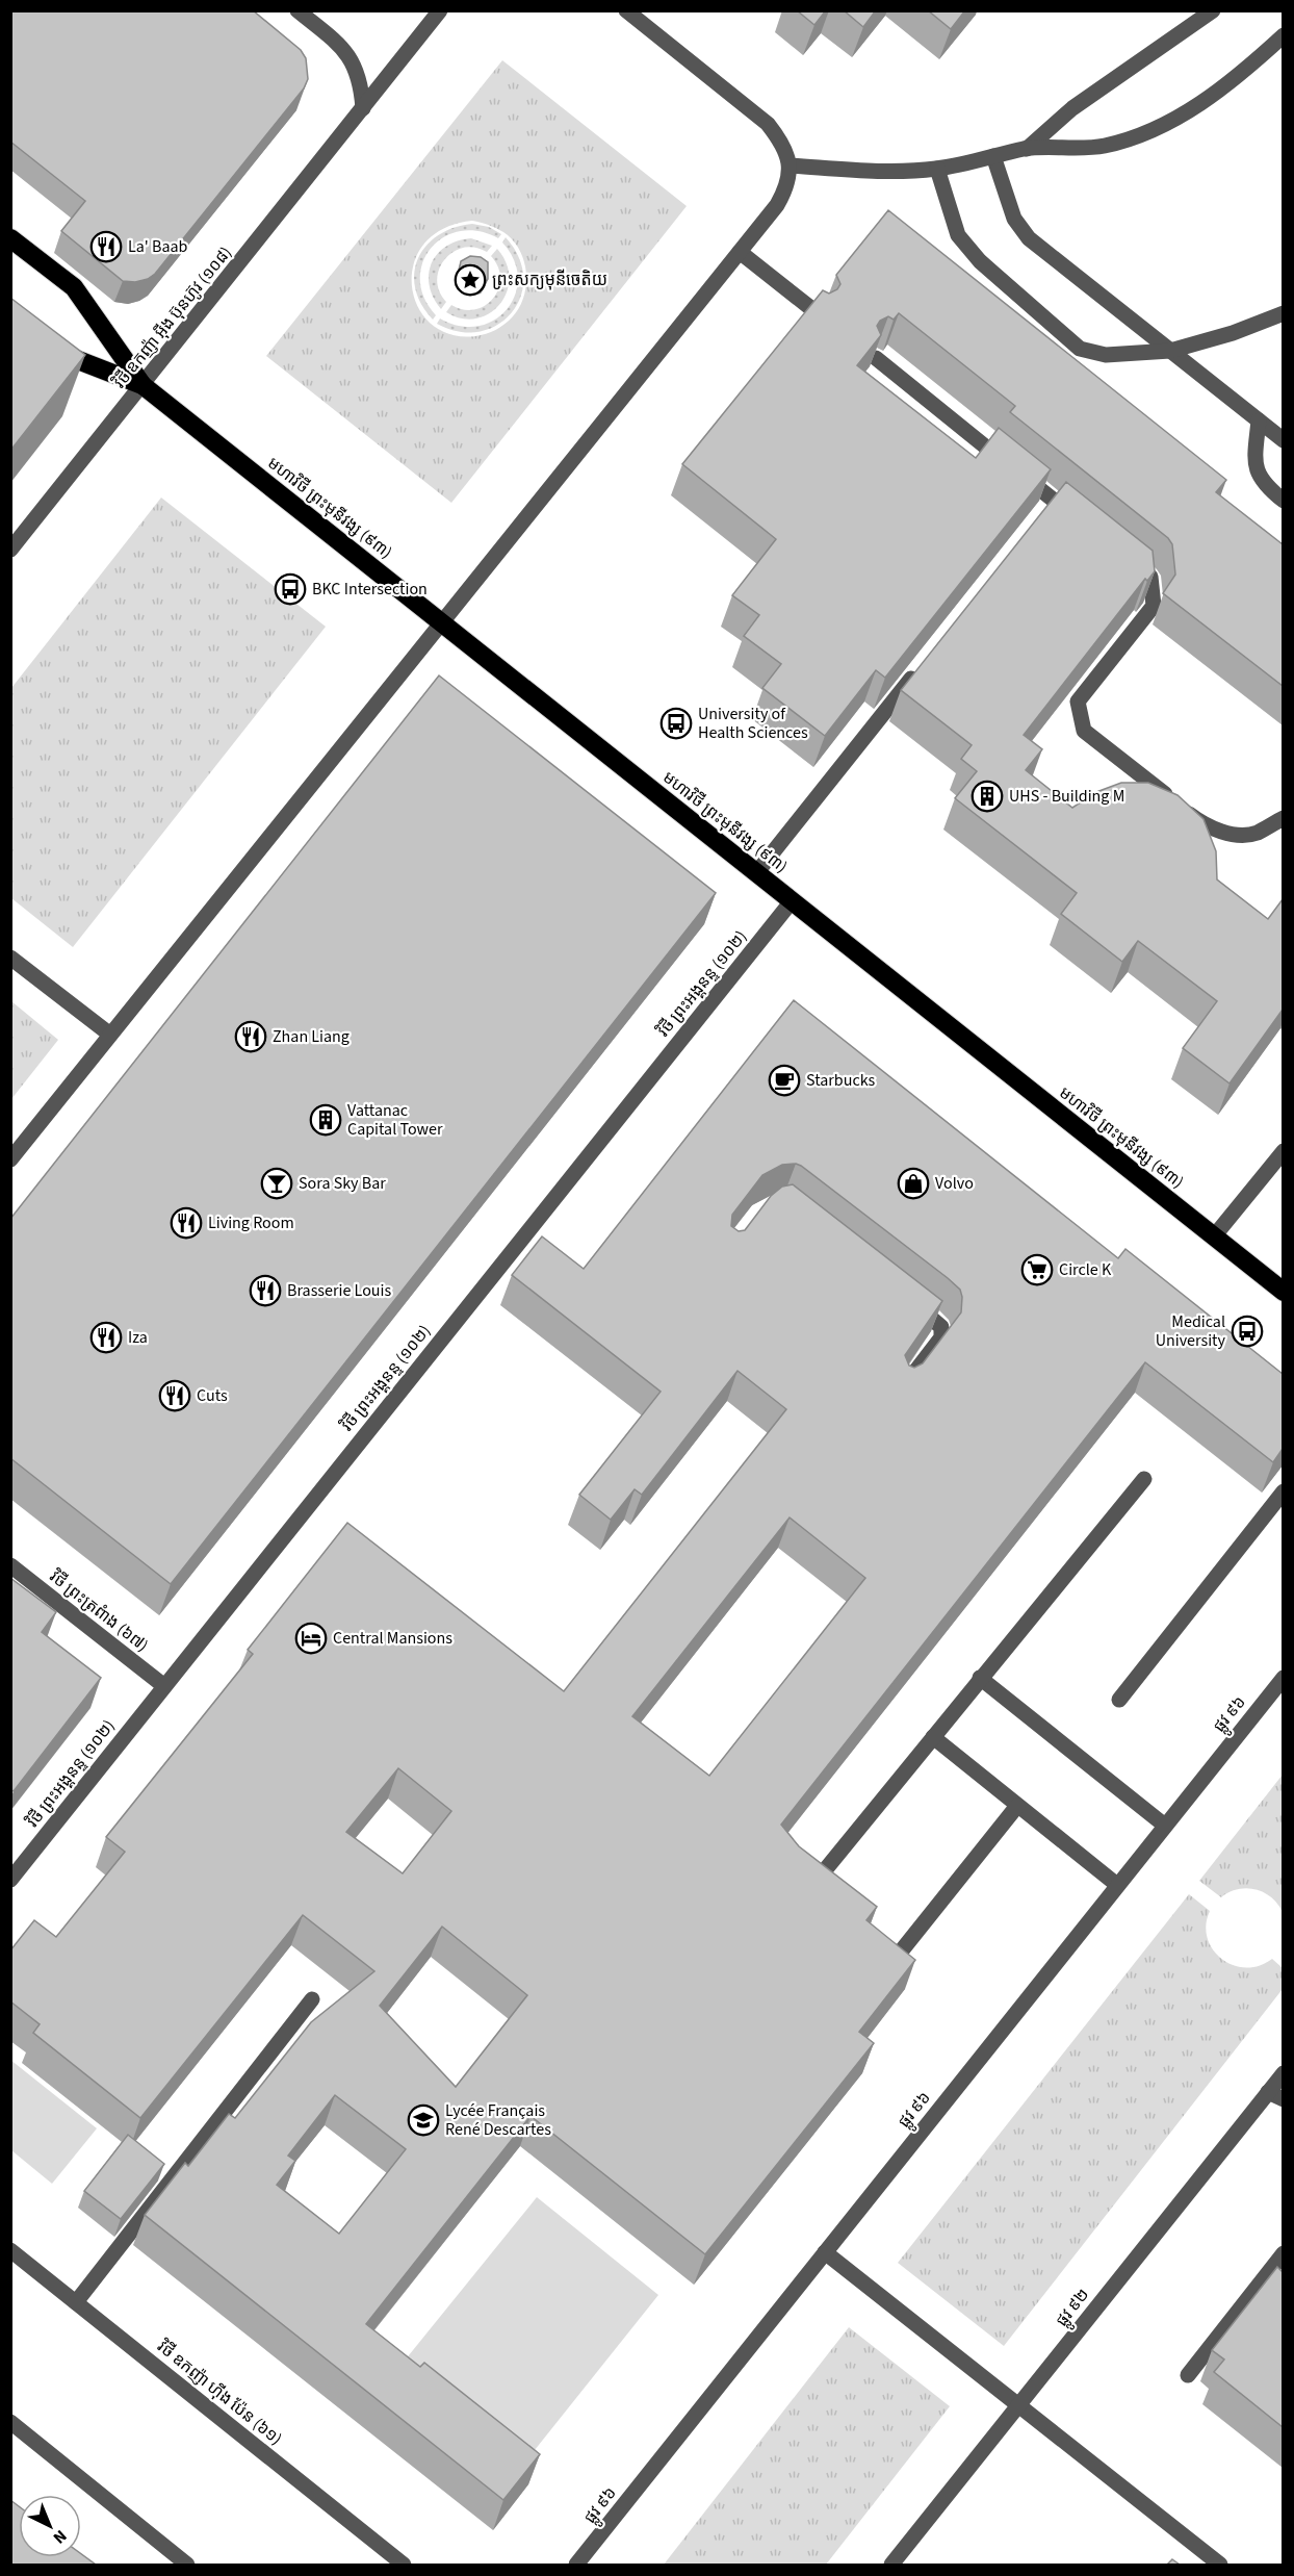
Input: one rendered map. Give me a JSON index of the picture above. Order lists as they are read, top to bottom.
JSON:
{
  "streets": {
    "highway": ["មហាវិថី ព្រះមុនីវង្ស (៩៣)"],
    "street": [
      "វិថី ឧកញ៉ា អ៊ីង ប៊ុនហ៊ូវ (១០៨)",
      "វិថី ព្រះអង្គនន្ទ (១០២)",
      "វិថី ព្រះត្រពំាង (៦៧)",
      "ផ្លូវ ៩៦",
      "ផ្លូវ ៩២",
      "វិថី ឧកញ៉ា ហ៊ីង ប៉ែន (៦១)"
    ]
  },
  "crossings": [
    ["វិថី ឧកញ៉ា អ៊ីង ប៊ុនហ៊ូវ (១០៨)", "មហាវិថី ព្រះមុនីវង្ស (៩៣)"],
    ["មហាវិថី ព្រះមុនីវង្ស (៩៣)", "វិថី ព្រះអង្គនន្ទ (១០២)"],
    ["វិថី ព្រះអង្គនន្ទ (១០២)", "វិថី ព្រះត្រពំាង (៦៧)"]
  ],
  "places": {
    "restaurant": [
      "La' Baab",
      "Zhan Liang",
      "Living Room",
      "Brasserie Louis",
      "Iza",
      "Cuts"
    ],
    "place": ["ព្រះសក្យមុនីចេតិយ"],
    "bus stop": ["BKC Intersection", "University of Health Sciences", "Medical University"],
    "building": ["UHS - Building M", "Vattanac Capital Tower"],
    "cafe": ["Starbucks"],
    "bar": ["Sora Sky Bar"],
    "shop": ["Volvo"],
    "supermarket": ["Circle K"],
    "hotel": ["Central Mansions"],
    "school or university": ["Lycée Français René Descartes"]
  },
  "north": "bottom right"
}
